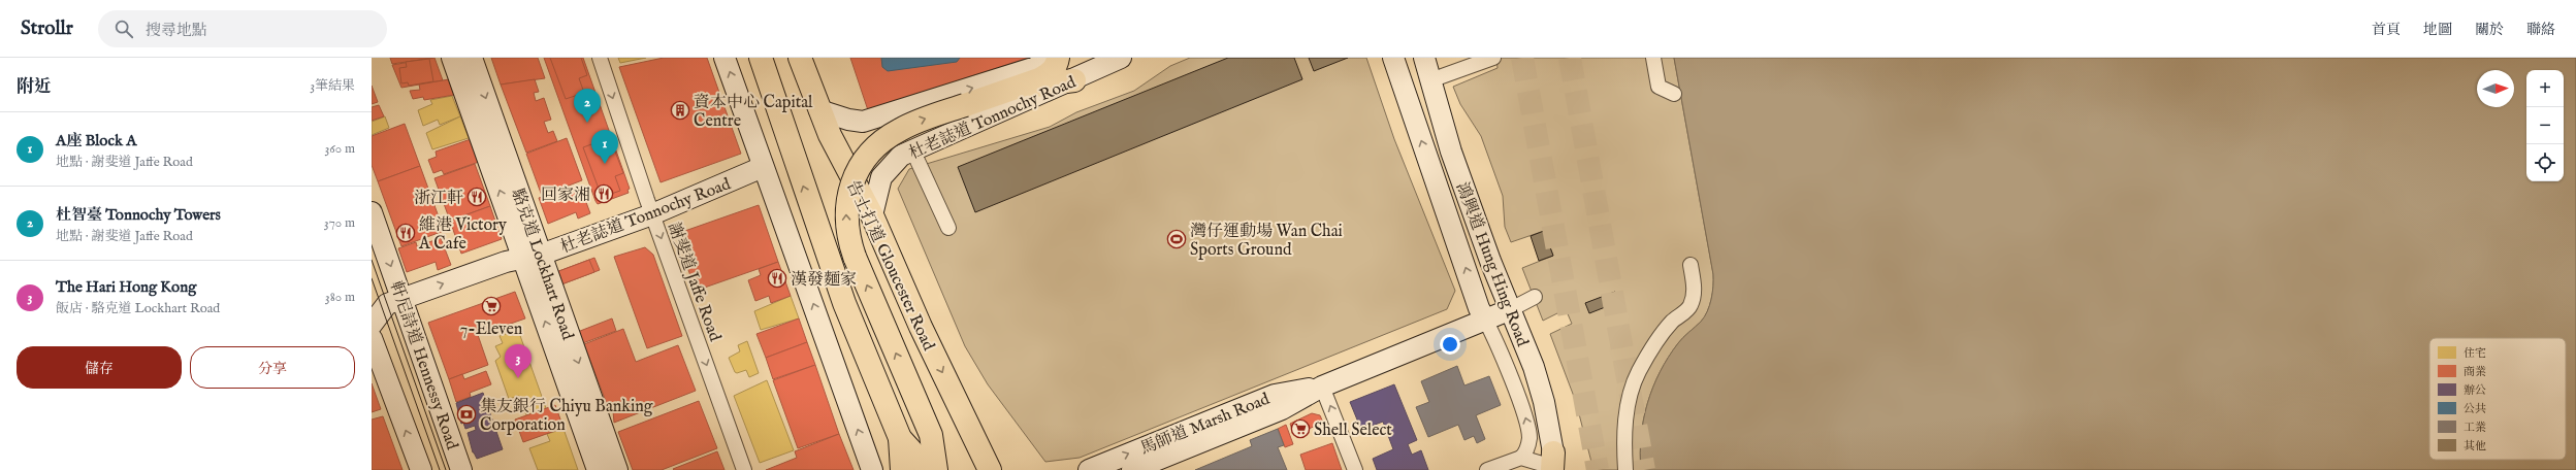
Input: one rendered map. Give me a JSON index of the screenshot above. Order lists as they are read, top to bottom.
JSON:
{
  "streets": {
    "highway": ["告士打道 Gloucester Road"],
    "street": [
      "杜老誌道 Tonnochy Road",
      "駱克道 Lockhart Road",
      "鴻興道 Hung Hing Road",
      "謝斐道 Jaffe Road",
      "軒尼詩道 Hennessy Road",
      "馬師道 Marsh Road"
    ]
  },
  "crossings": [
    ["杜老誌道 Tonnochy Road", "駱克道 Lockhart Road"],
    ["杜老誌道 Tonnochy Road", "告士打道 Gloucester Road"],
    ["杜老誌道 Tonnochy Road", "謝斐道 Jaffe Road"],
    ["杜老誌道 Tonnochy Road", "軒尼詩道 Hennessy Road"],
    ["鴻興道 Hung Hing Road", "馬師道 Marsh Road"]
  ],
  "places": {
    "building": ["資本中心 Capital Centre"],
    "restaurant": [
      "回家湘",
      "浙江軒",
      "維港 Victory A Cafe",
      "漢發麵家"
    ],
    "sports": ["灣仔運動場 Wan Chai Sports Ground"],
    "supermarket": ["7-Eleven", "Shell Select"],
    "bank": ["集友銀行 Chiyu Banking Corporation"]
  },
  "legend": [
    "住宅",
    "商業",
    "辦公",
    "公共",
    "工業",
    "其他"
  ],
  "north": "right",
  "page": {
    "header": "Strollr",
    "search": "搜尋地點",
    "nav": [
      "首頁",
      "地圖",
      "關於",
      "聯絡"
    ],
    "heading": ["附近", "3筆結果"],
    "map_buttons": ["+", "−"],
    "pins": ["2", "1", "3"],
    "list": [
      {
        "mark": "1",
        "name": "A座 Block A",
        "note": "地點 · 謝斐道 Jaffe Road",
        "value": "360 m"
      },
      {
        "mark": "2",
        "name": "杜智臺 Tonnochy Towers",
        "note": "地點 · 謝斐道 Jaffe Road",
        "value": "370 m"
      },
      {
        "mark": "3",
        "name": "The Hari Hong Kong",
        "note": "飯店 · 駱克道 Lockhart Road",
        "value": "380 m"
      }
    ],
    "buttons": ["儲存", "分享"]
  }
}
